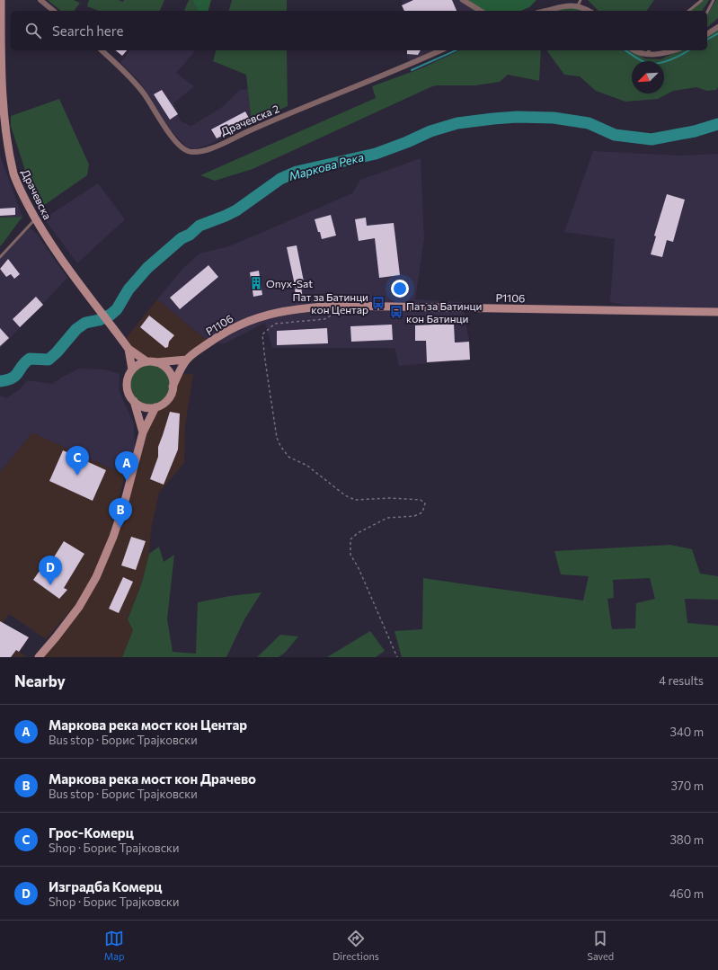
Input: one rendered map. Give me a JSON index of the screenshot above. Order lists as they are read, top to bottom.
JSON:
{
  "streets": {
    "main road": ["Драчевска", "P1106"],
    "street": ["Драчевска 2"]
  },
  "water": ["Маркова Река"],
  "places": {
    "building": ["Onyx-Sat"],
    "bus stop": ["Пат за Батинци кон Центар", "Пат за Батинци кон Батинци"]
  },
  "north": "bottom left",
  "page": {
    "search": "Search here",
    "pins": [
      "C",
      "A",
      "B",
      "D"
    ],
    "heading": ["Nearby", "4 results"],
    "list": [
      {
        "mark": "A",
        "name": "Маркова река мост кон Центар",
        "note": "Bus stop · Борис Трајковски",
        "value": "340 m"
      },
      {
        "mark": "B",
        "name": "Маркова река мост кон Драчево",
        "note": "Bus stop · Борис Трајковски",
        "value": "370 m"
      },
      {
        "mark": "C",
        "name": "Грос-Комерц",
        "note": "Shop · Борис Трајковски",
        "value": "380 m"
      },
      {
        "mark": "D",
        "name": "Изградба Комерц",
        "note": "Shop · Борис Трајковски",
        "value": "460 m"
      }
    ],
    "nav": ["Map", "Directions", "Saved"]
  }
}
